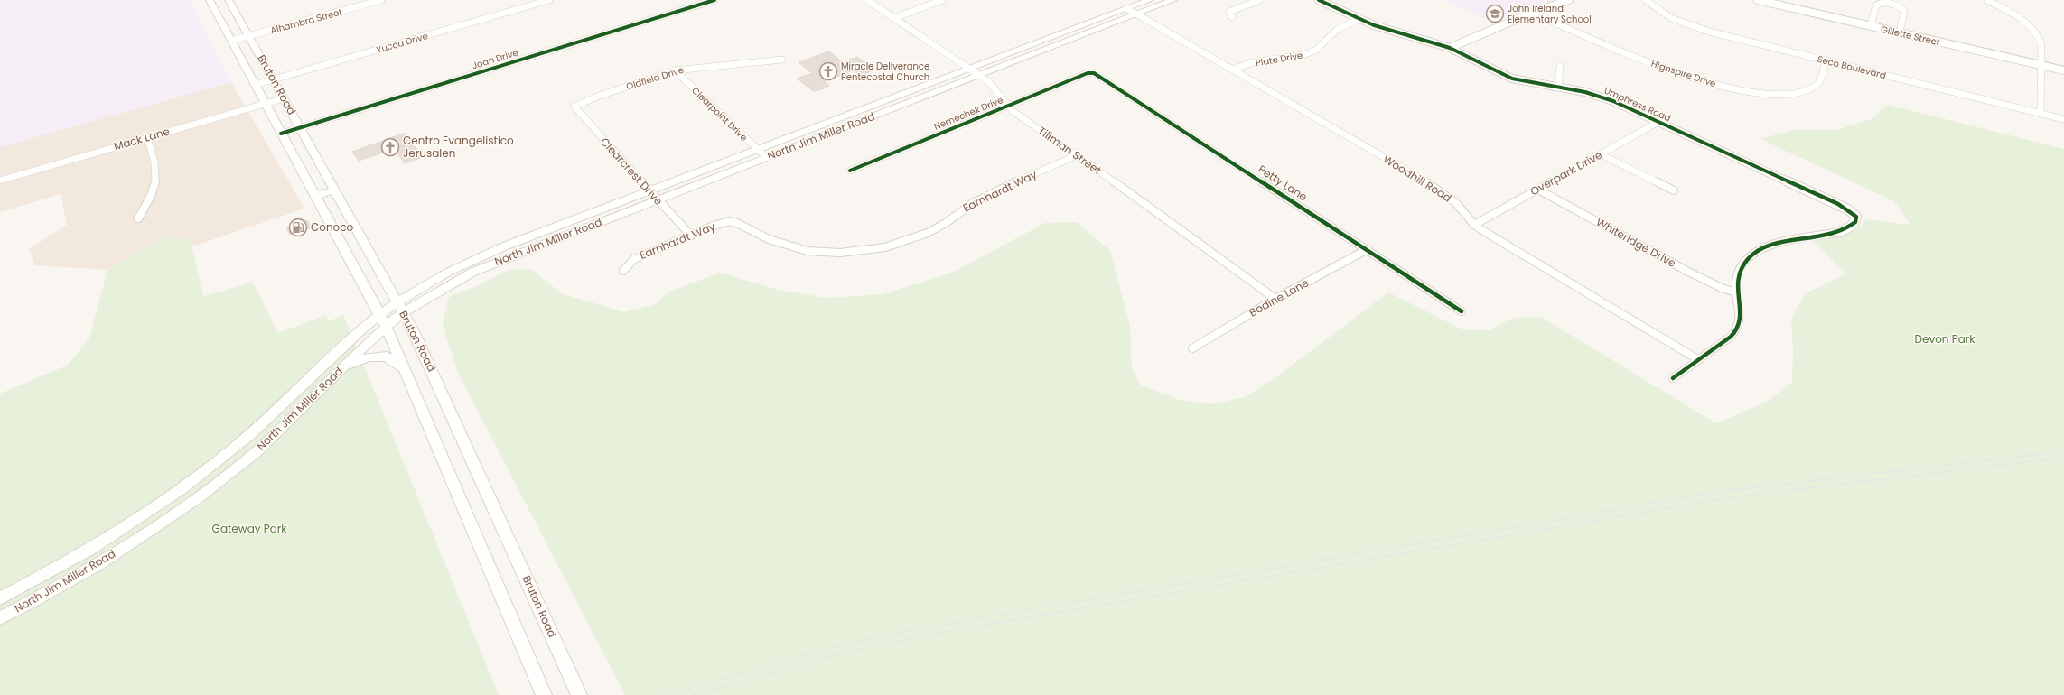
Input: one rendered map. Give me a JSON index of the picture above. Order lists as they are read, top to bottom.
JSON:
{
  "streets": {
    "main road": ["Bruton Road", "North Jim Miller Road"],
    "street": [
      "Alhambra Street",
      "Gillette Street",
      "Yucca Drive",
      "Joan Drive",
      "Plate Drive",
      "Seco Boulevard",
      "Highspire Drive",
      "Oldfield Drive",
      "Umphress Road",
      "Nemechek Drive",
      "Clearpoint Drive",
      "Mack Lane",
      "Tillman Street",
      "Clearcrest Drive",
      "Overpark Drive",
      "Woodhill Road",
      "Petty Lane",
      "Earnhardt Way",
      "Whiteridge Drive",
      "Bodine Lane"
    ]
  },
  "crossings": [
    ["Alhambra Street", "Bruton Road"],
    ["Yucca Drive", "Bruton Road"],
    ["Joan Drive", "Bruton Road"],
    ["Plate Drive", "Umphress Road"],
    ["Plate Drive", "Woodhill Road"],
    ["Seco Boulevard", "Highspire Drive"],
    ["Oldfield Drive", "Clearpoint Drive"],
    ["Oldfield Drive", "Clearcrest Drive"],
    ["Bruton Road", "North Jim Miller Road"],
    ["Bruton Road", "Mack Lane"],
    ["Umphress Road", "Overpark Drive"],
    ["Nemechek Drive", "Tillman Street"],
    ["Nemechek Drive", "Petty Lane"],
    ["Clearpoint Drive", "North Jim Miller Road"],
    ["North Jim Miller Road", "Tillman Street"],
    ["North Jim Miller Road", "Clearcrest Drive"],
    ["North Jim Miller Road", "Woodhill Road"],
    ["Tillman Street", "Earnhardt Way"],
    ["Tillman Street", "Bodine Lane"],
    ["Clearcrest Drive", "Earnhardt Way"],
    ["Overpark Drive", "Woodhill Road"],
    ["Overpark Drive", "Whiteridge Drive"],
    ["Petty Lane", "Bodine Lane"]
  ],
  "parks": ["Devon Park", "Gateway Park"],
  "places": {
    "school or university": ["John Ireland Elementary School"],
    "church": ["Miracle Deliverance Pentecostal Church", "Centro Evangelistico Jerusalen"],
    "fuel station": ["Conoco"]
  }
}
